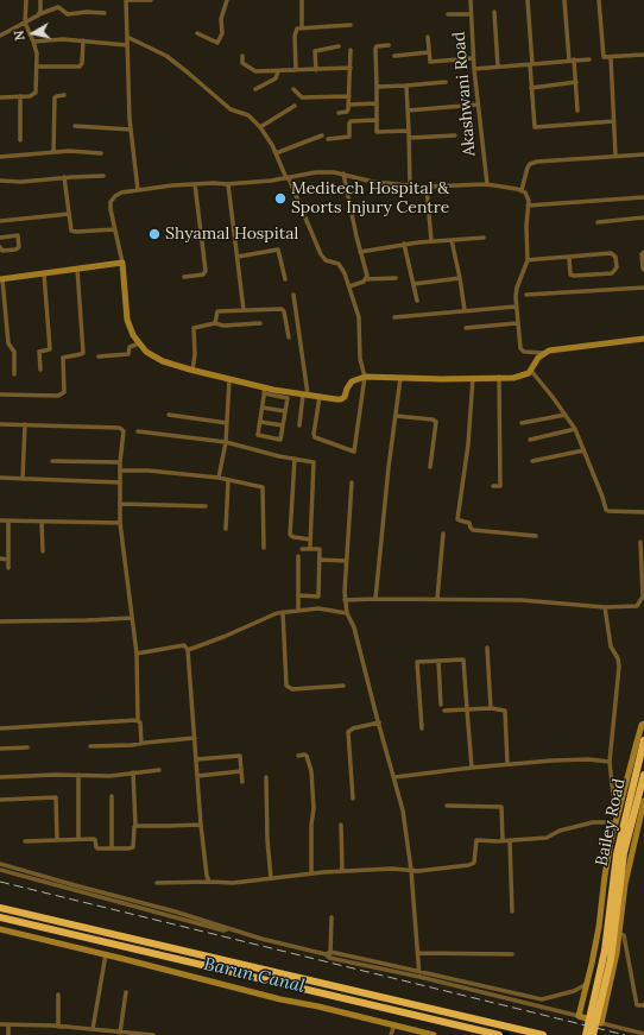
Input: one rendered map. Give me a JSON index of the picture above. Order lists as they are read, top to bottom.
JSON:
{
  "streets": {
    "highway": ["Bailey Road"],
    "street": ["Akashwani Road"]
  },
  "water": ["Barun Canal"],
  "places": ["Meditech Hospital & Sports Injury Centre", "Shyamal Hospital"],
  "north": "left"
}
